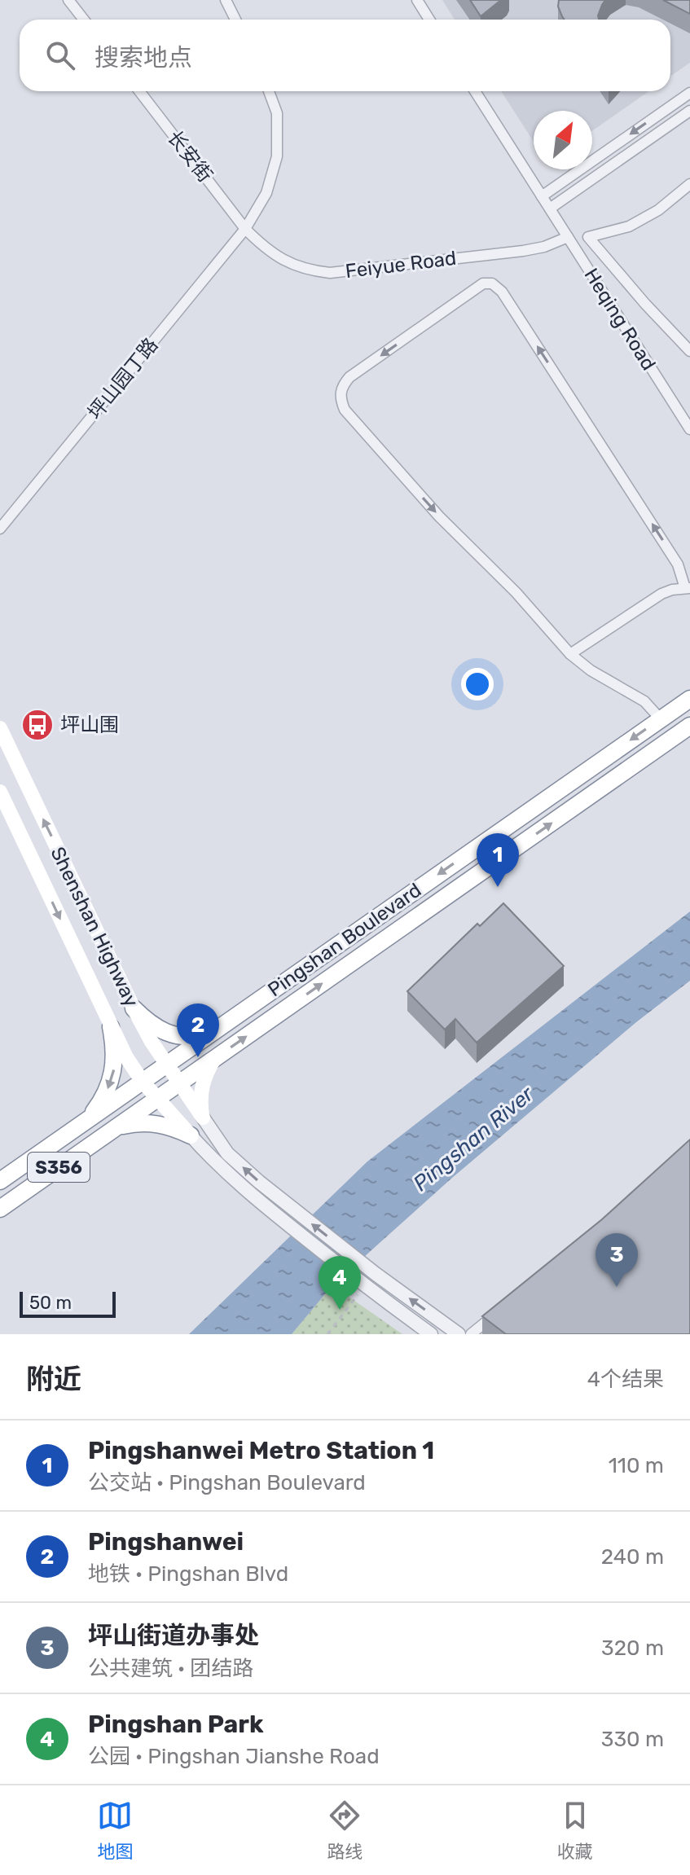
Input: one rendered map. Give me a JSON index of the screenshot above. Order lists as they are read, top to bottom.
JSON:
{
  "streets": {
    "highway": ["Pingshan Boulevard", "S356"],
    "main road": ["Shenshan Highway"],
    "street": [
      "长安街",
      "Feiyue Road",
      "Heqing Road",
      "坪山园丁路"
    ]
  },
  "crossings": [
    ["长安街", "Feiyue Road"],
    ["长安街", "坪山园丁路"],
    ["Feiyue Road", "Heqing Road"],
    ["Feiyue Road", "坪山园丁路"],
    ["Shenshan Highway", "Pingshan Boulevard"],
    ["Shenshan Highway", "S356"],
    ["Pingshan Boulevard", "S356"]
  ],
  "water": ["Pingshan River"],
  "places": {
    "bus stop": ["坪山围"]
  },
  "scale_bar": "50 m",
  "north": "top right",
  "page": {
    "search": "搜索地点",
    "pins": [
      "1",
      "2",
      "3",
      "4"
    ],
    "scale": "50 m",
    "heading": ["附近", "4个结果"],
    "list": [
      {
        "mark": "1",
        "name": "Pingshanwei Metro Station 1",
        "note": "公交站 · Pingshan Boulevard",
        "value": "110 m"
      },
      {
        "mark": "2",
        "name": "Pingshanwei",
        "note": "地铁 · Pingshan Blvd",
        "value": "240 m"
      },
      {
        "mark": "3",
        "name": "坪山街道办事处",
        "note": "公共建筑 · 团结路",
        "value": "320 m"
      },
      {
        "mark": "4",
        "name": "Pingshan Park",
        "note": "公园 · Pingshan Jianshe Road",
        "value": "330 m"
      }
    ],
    "nav": ["地图", "路线", "收藏"]
  }
}
